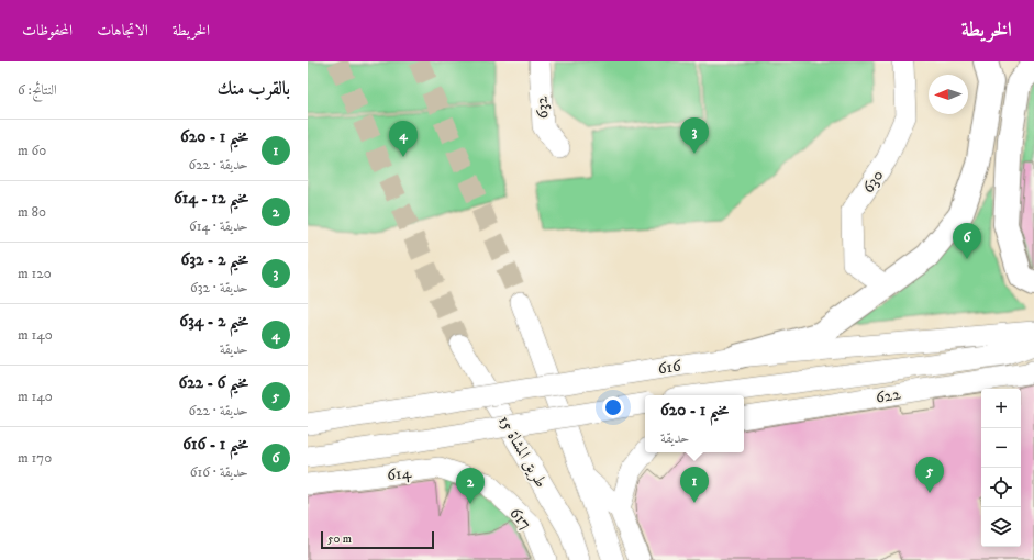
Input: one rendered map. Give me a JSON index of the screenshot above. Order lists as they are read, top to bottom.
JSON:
{
  "streets": {
    "street": [
      "632",
      "630",
      "616",
      "622",
      "طريق المشاة 15",
      "614",
      "617"
    ]
  },
  "crossings": [
    ["614", "617"]
  ],
  "scale_bar": "50 m",
  "north": "left",
  "page": {
    "header": "الخريطة",
    "nav": ["الخريطة", "الاتجاهات", "المحفوظات"],
    "heading": ["بالقرب منك", "النتائج: 6"],
    "pins": [
      "3",
      "4",
      "6",
      "5",
      "1",
      "2"
    ],
    "list": [
      {
        "mark": "1",
        "name": "مخيم 1 - 620",
        "note": "حديقة · 622",
        "value": "60 m"
      },
      {
        "mark": "2",
        "name": "مخيم 12 - 614",
        "note": "حديقة · 614",
        "value": "80 m"
      },
      {
        "mark": "3",
        "name": "مخيم 2 - 632",
        "note": "حديقة · 632",
        "value": "120 m"
      },
      {
        "mark": "4",
        "name": "مخيم 2 - 634",
        "note": "حديقة",
        "value": "140 m"
      },
      {
        "mark": "5",
        "name": "مخيم 6 - 622",
        "note": "حديقة · 622",
        "value": "140 m"
      },
      {
        "mark": "6",
        "name": "مخيم 1 - 616",
        "note": "حديقة · 616",
        "value": "170 m"
      }
    ],
    "map_buttons": ["+", "−"],
    "popup": ["مخيم 1 - 620", "حديقة"],
    "scale": "50 m"
  }
}
